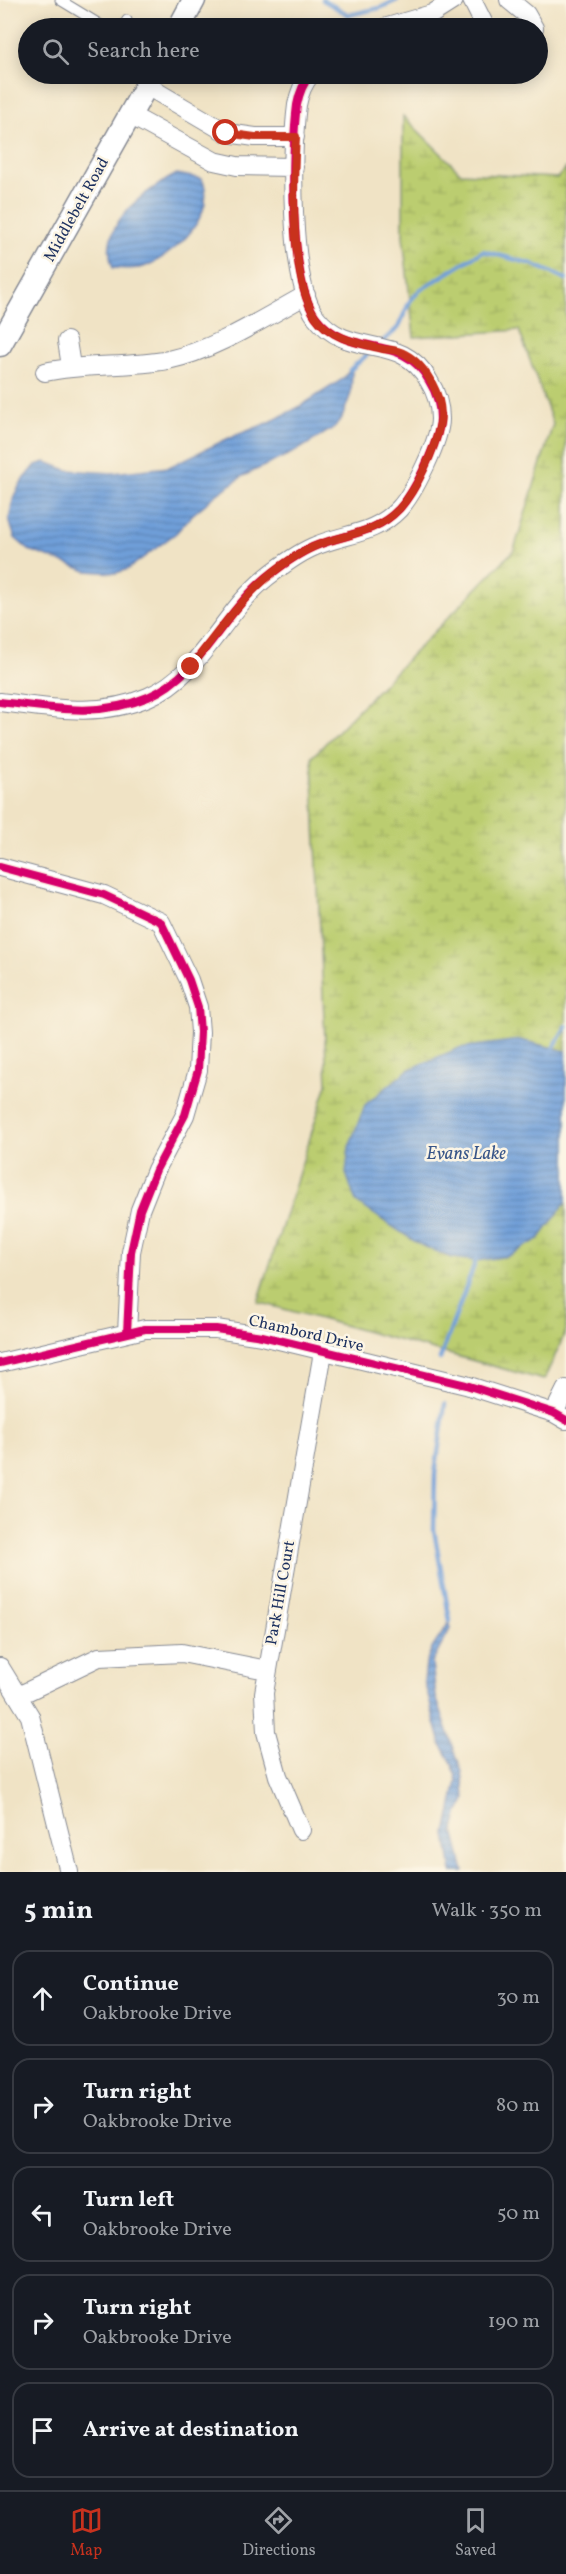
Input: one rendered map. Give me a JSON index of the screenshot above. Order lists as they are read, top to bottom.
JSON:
{
  "streets": {
    "street": ["Middlebelt Road", "Chambord Drive", "Park Hill Court"]
  },
  "crossings": [
    ["Chambord Drive", "Park Hill Court"]
  ],
  "water": ["Evans Lake"],
  "page": {
    "search": "Search here",
    "heading": ["5 min", "Walk · 350 m"],
    "list": [
      ["Continue", "Oakbrooke Drive", "30 m"],
      ["Turn right", "Oakbrooke Drive", "80 m"],
      ["Turn left", "Oakbrooke Drive", "50 m"],
      ["Turn right", "Oakbrooke Drive", "190 m"],
      "Arrive at destination"
    ],
    "nav": ["Map", "Directions", "Saved"]
  }
}
